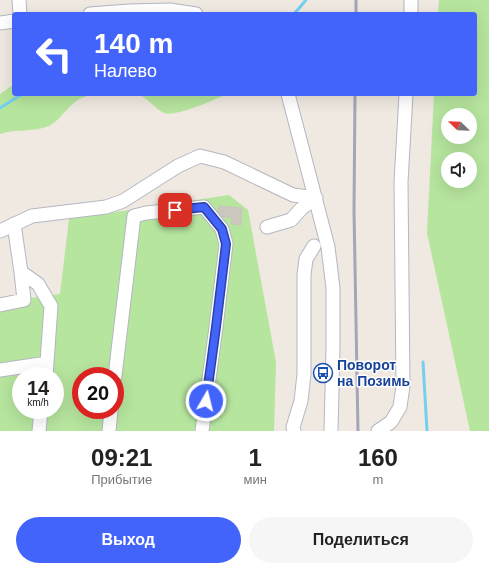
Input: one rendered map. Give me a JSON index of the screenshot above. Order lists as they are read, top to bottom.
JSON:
{
  "places": {
    "bus stop": ["Поворот на Позимь"]
  },
  "north": "top left",
  "page": {
    "turn": ["140 m", "Налево"],
    "speed": "14 km/h",
    "limit": "20",
    "eta": [
      "09:21",
      "Прибытие",
      "1",
      "мин",
      "160",
      "m"
    ],
    "buttons": ["Выход", "Поделиться"]
  }
}
